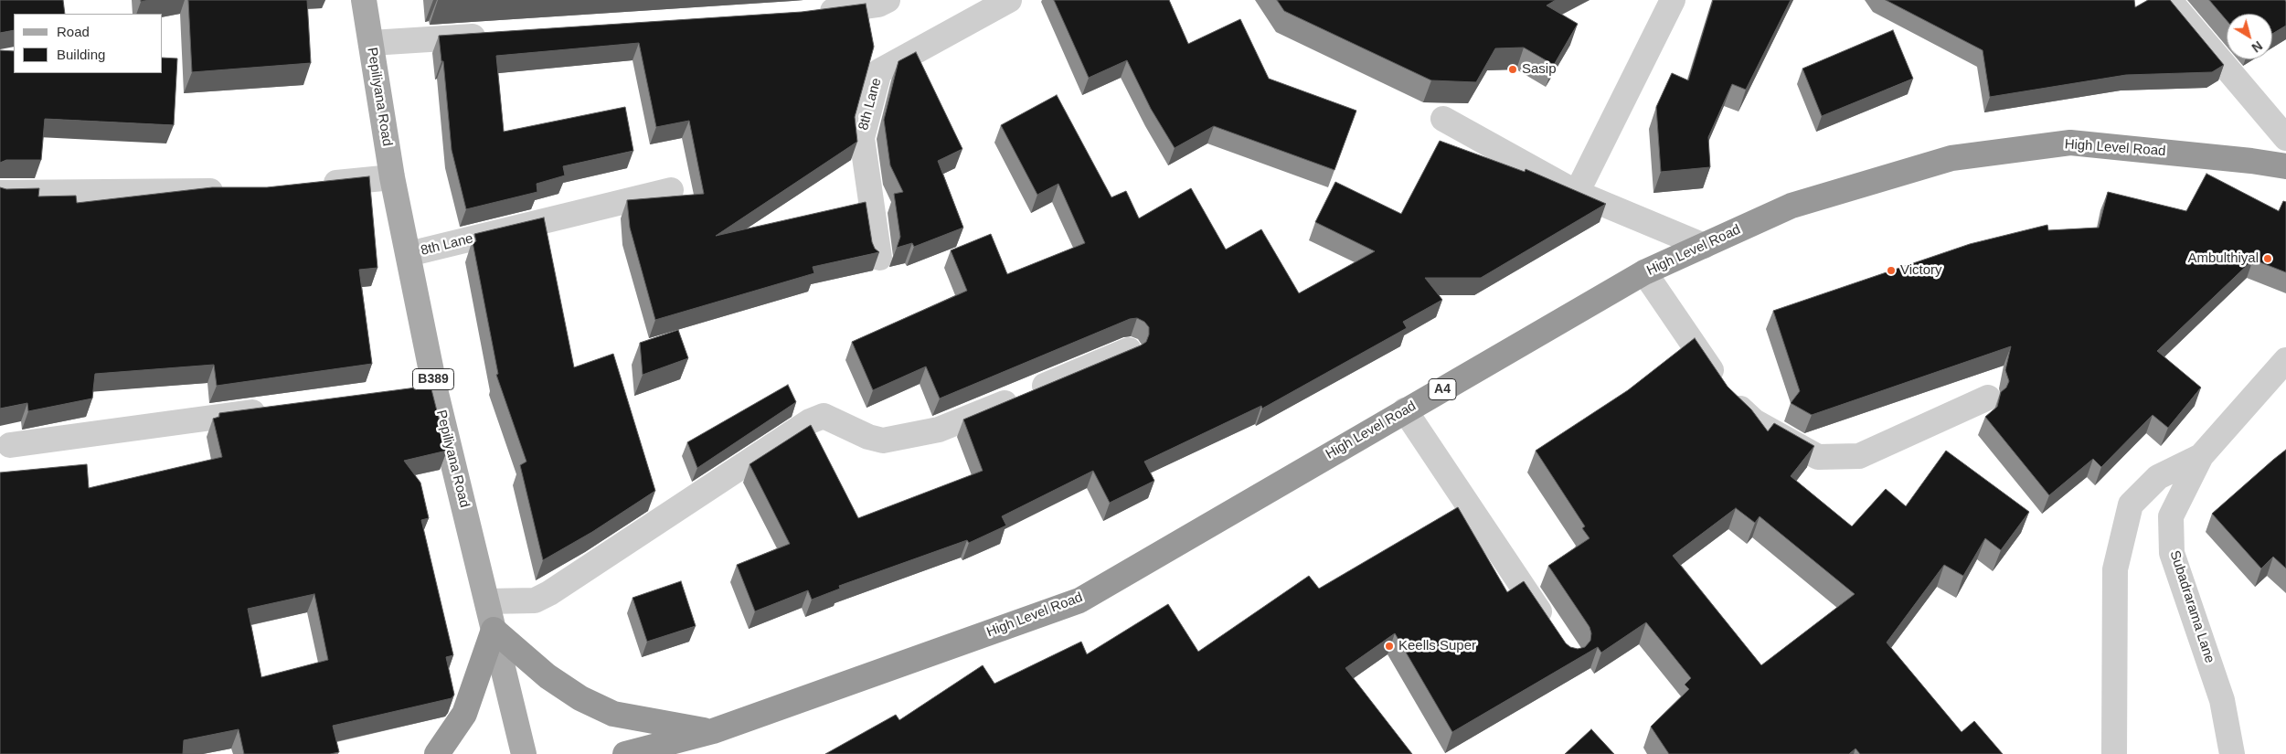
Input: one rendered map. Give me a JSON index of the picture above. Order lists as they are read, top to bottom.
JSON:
{
  "streets": {
    "highway": ["High Level Road", "A4"],
    "main road": ["Pepiliyana Road", "B389"],
    "street": ["8th Lane", "Subadrarama Lane"]
  },
  "crossings": [
    ["Pepiliyana Road", "8th Lane"]
  ],
  "places": [
    "Sasip",
    "Ambulthiyal",
    "Victory",
    "Keells Super"
  ],
  "legend": ["Road", "Building"],
  "north": "bottom right"
}
